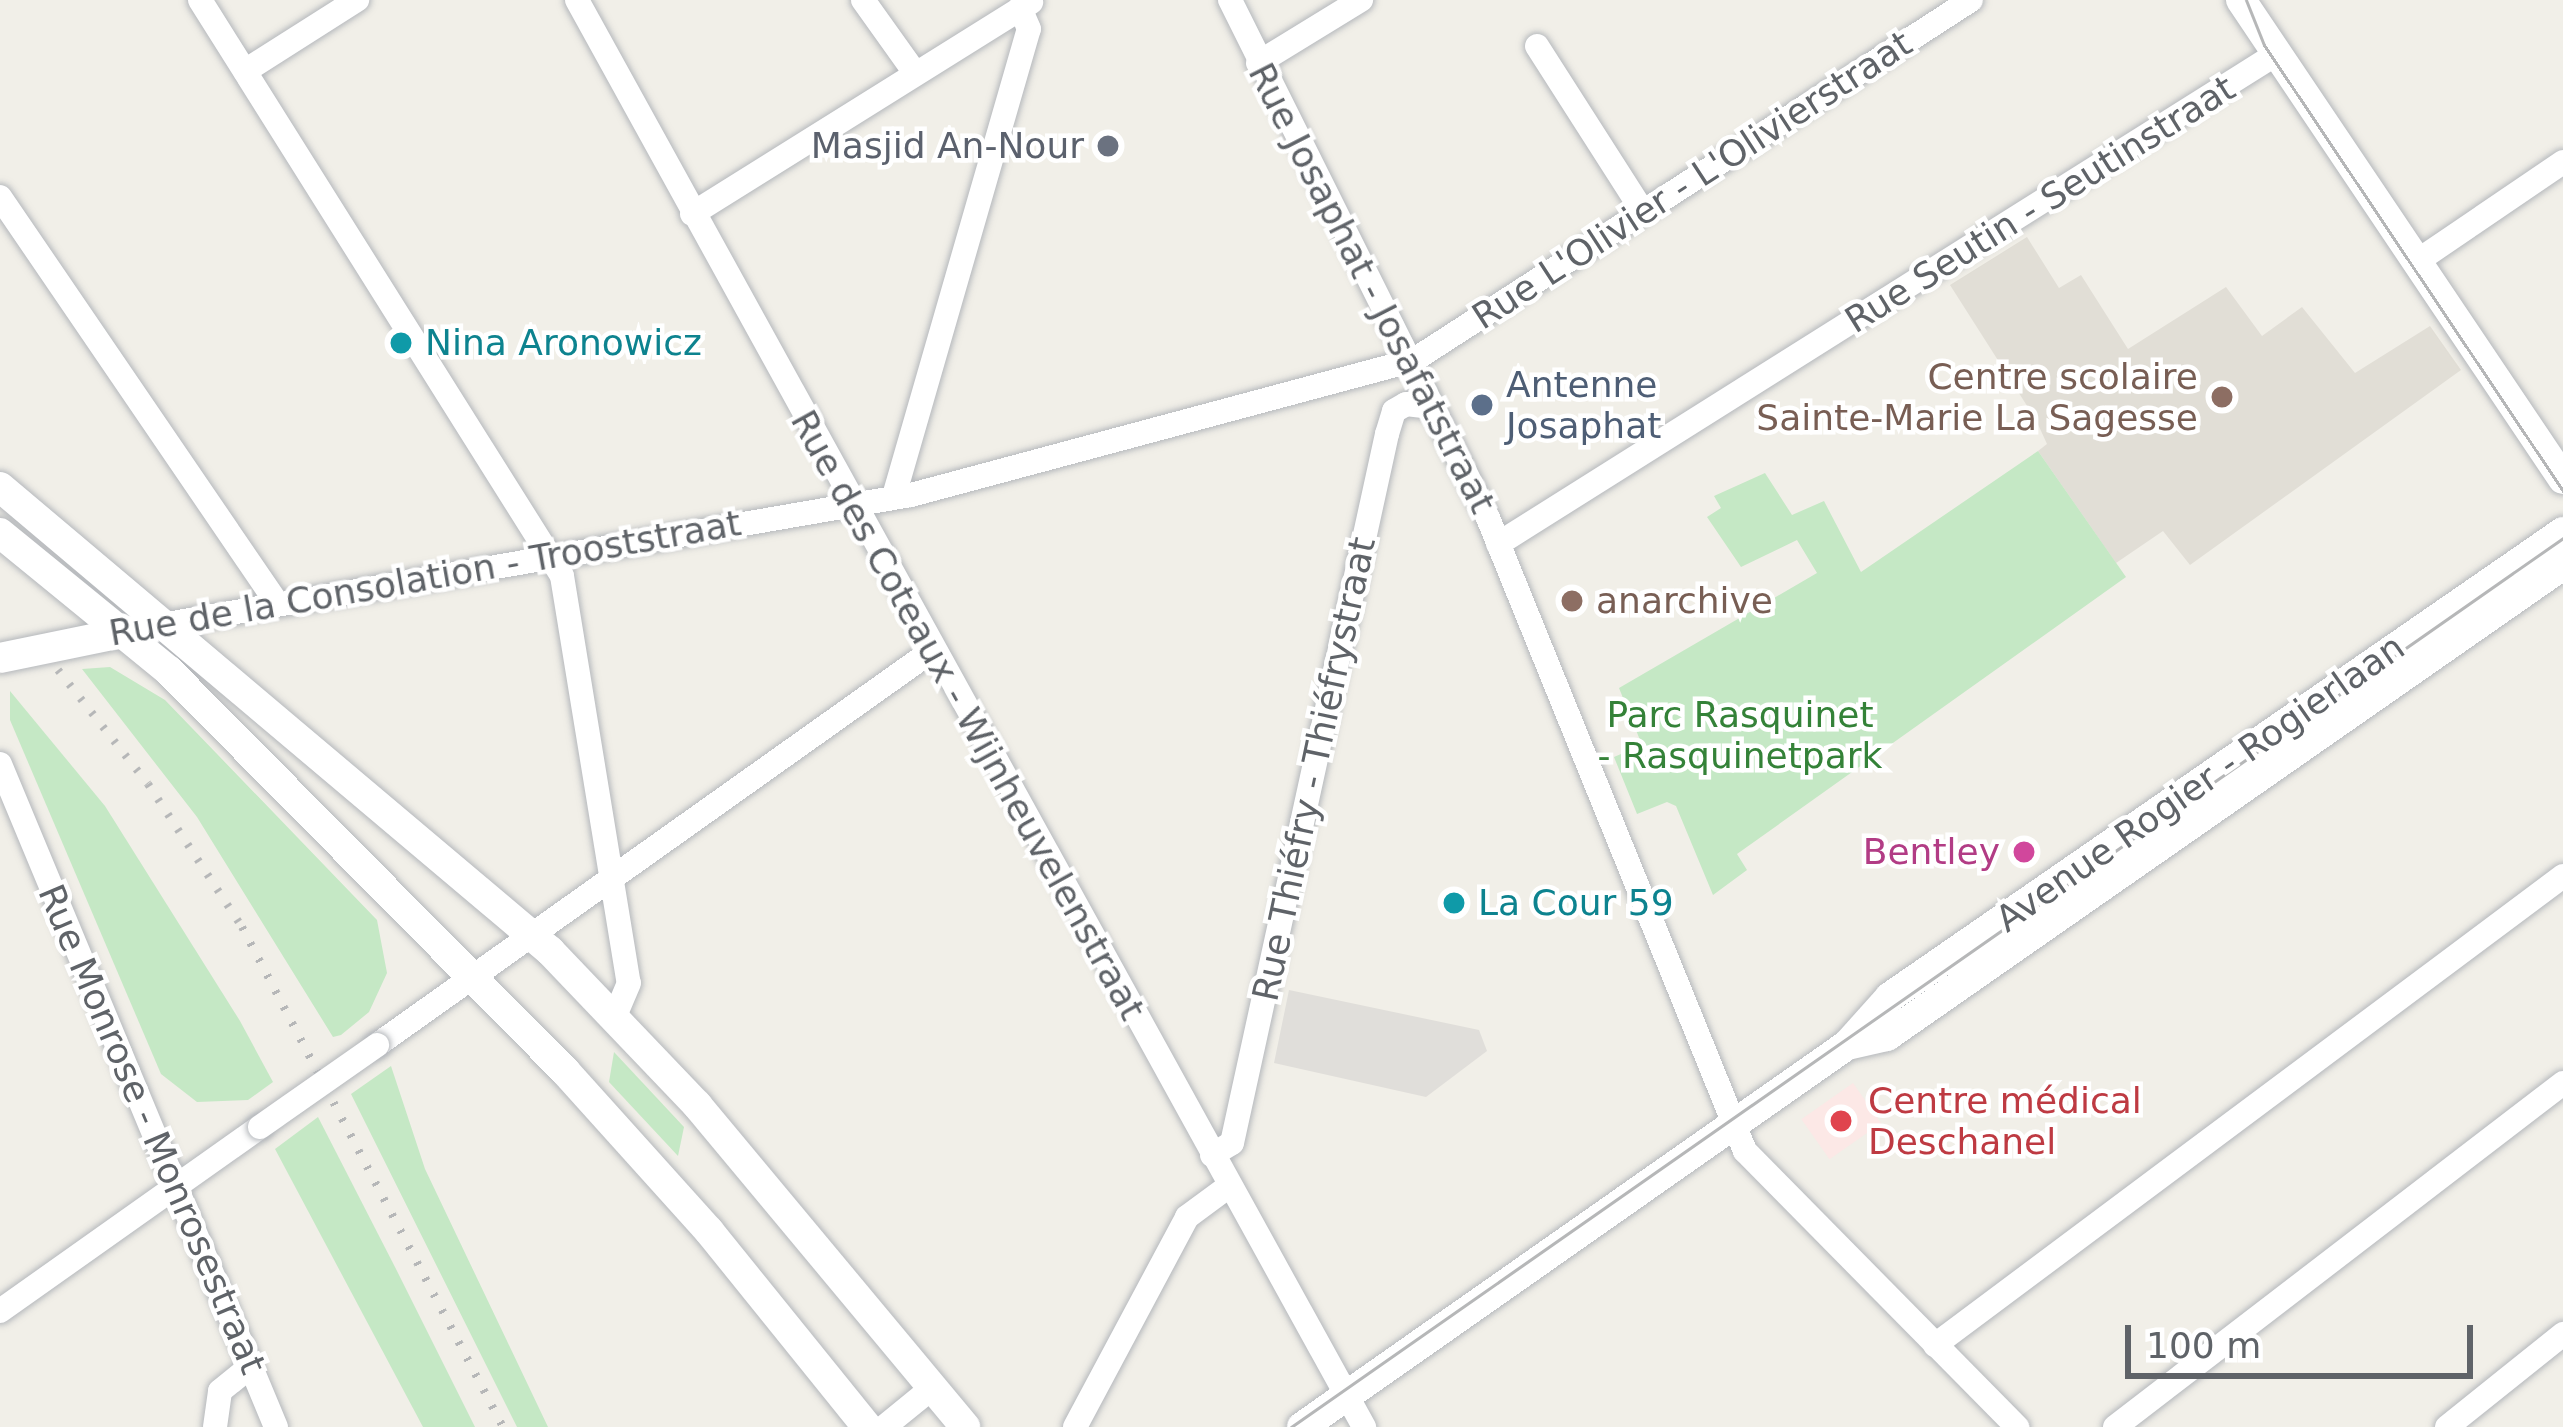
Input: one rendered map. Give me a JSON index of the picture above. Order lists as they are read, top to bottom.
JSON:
{
  "streets": {
    "street": [
      "Rue L'Olivier - L'Olivierstraat",
      "Rue Seutin - Seutinstraat",
      "Rue Josaphat - Josafatstraat",
      "Rue de la Consolation - Trooststraat",
      "Rue des Coteaux - Wijnheuvelenstraat",
      "Rue Thiéfry - Thiéfrystraat",
      "Avenue Rogier - Rogierlaan",
      "Rue Monrose - Monrosestraat"
    ]
  },
  "crossings": [
    ["Rue L'Olivier - L'Olivierstraat", "Rue Josaphat - Josafatstraat"],
    ["Rue L'Olivier - L'Olivierstraat", "Rue de la Consolation - Trooststraat"],
    ["Rue Seutin - Seutinstraat", "Rue Josaphat - Josafatstraat"],
    ["Rue Josaphat - Josafatstraat", "Rue Thiéfry - Thiéfrystraat"],
    ["Rue Josaphat - Josafatstraat", "Avenue Rogier - Rogierlaan"],
    ["Rue de la Consolation - Trooststraat", "Rue des Coteaux - Wijnheuvelenstraat"],
    ["Rue des Coteaux - Wijnheuvelenstraat", "Rue Thiéfry - Thiéfrystraat"],
    ["Rue des Coteaux - Wijnheuvelenstraat", "Avenue Rogier - Rogierlaan"]
  ],
  "parks": ["Parc Rasquinet - Rasquinetpark"],
  "places": [
    "Masjid An-Nour",
    "Nina Aronowicz",
    "Centre scolaire Sainte-Marie La Sagesse",
    "Antenne Josaphat",
    "anarchive",
    "Bentley",
    "La Cour 59",
    "Centre médical Deschanel"
  ],
  "scale_bar": "100 m"
}
